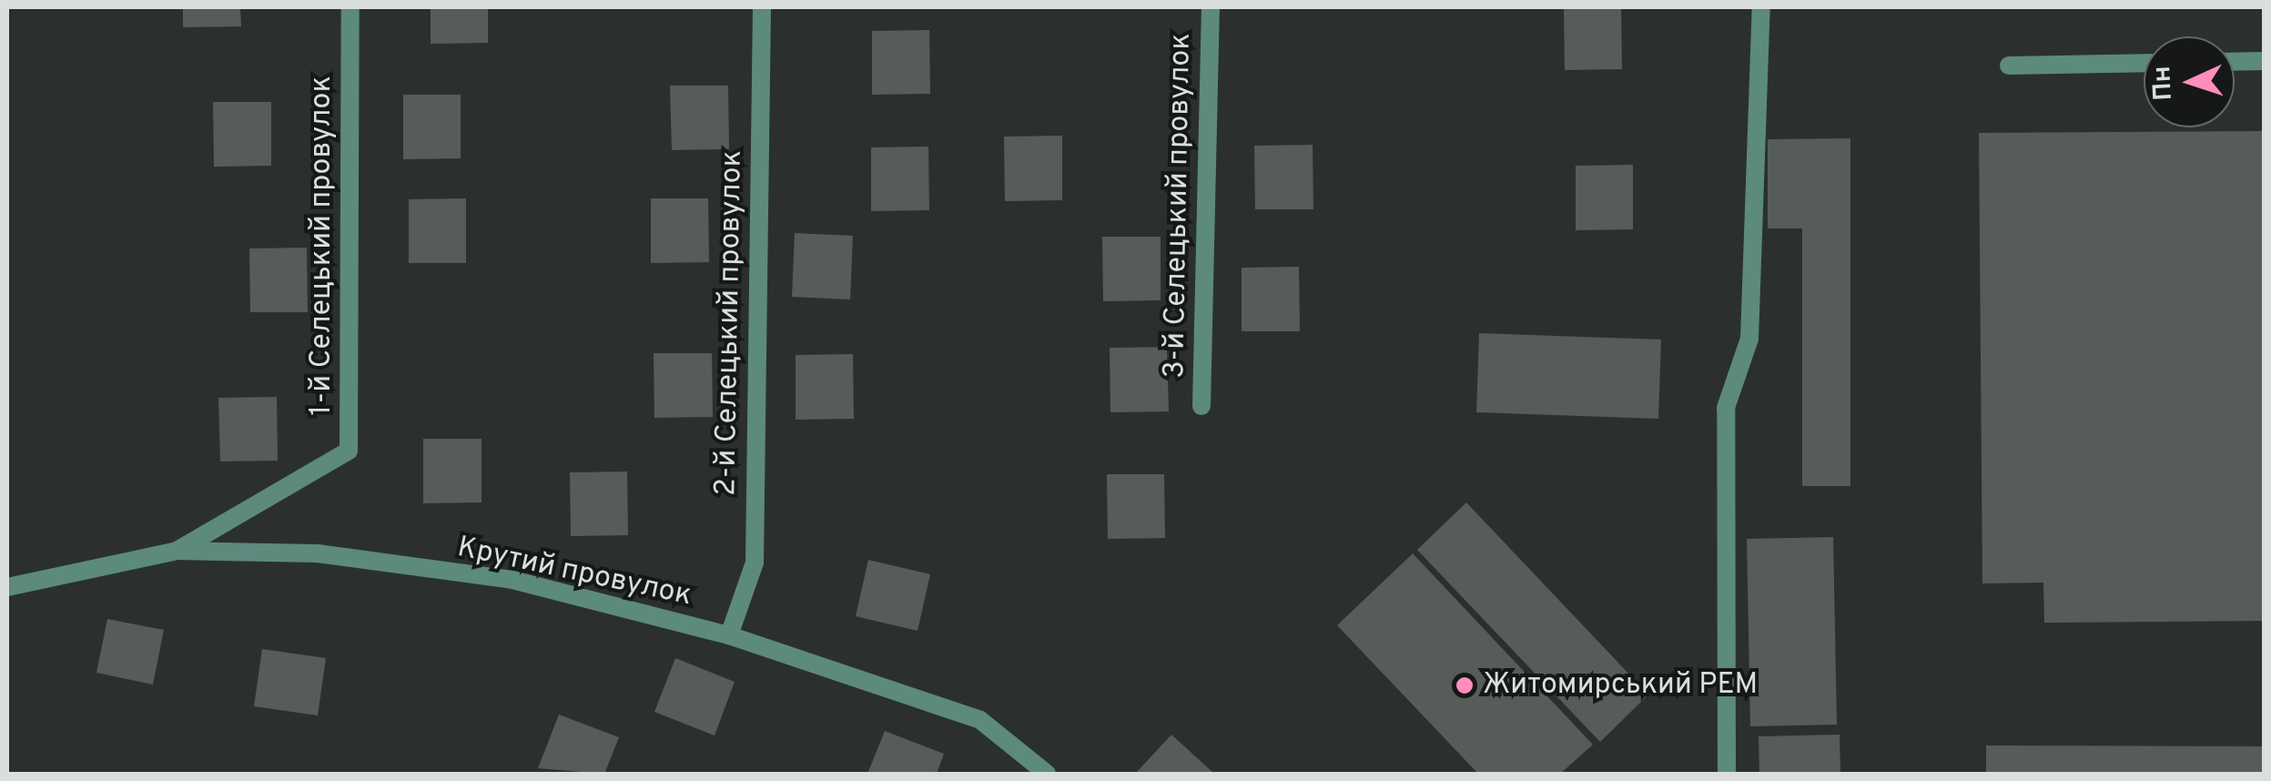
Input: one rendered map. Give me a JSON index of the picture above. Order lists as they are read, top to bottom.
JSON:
{
  "streets": {
    "street": [
      "3-й Селецький провулок",
      "1-й Селецький провулок",
      "2-й Селецький провулок",
      "Крутий провулок"
    ]
  },
  "crossings": [
    ["1-й Селецький провулок", "Крутий провулок"],
    ["2-й Селецький провулок", "Крутий провулок"]
  ],
  "places": ["Житомирський РЕМ"],
  "north": "left"
}
